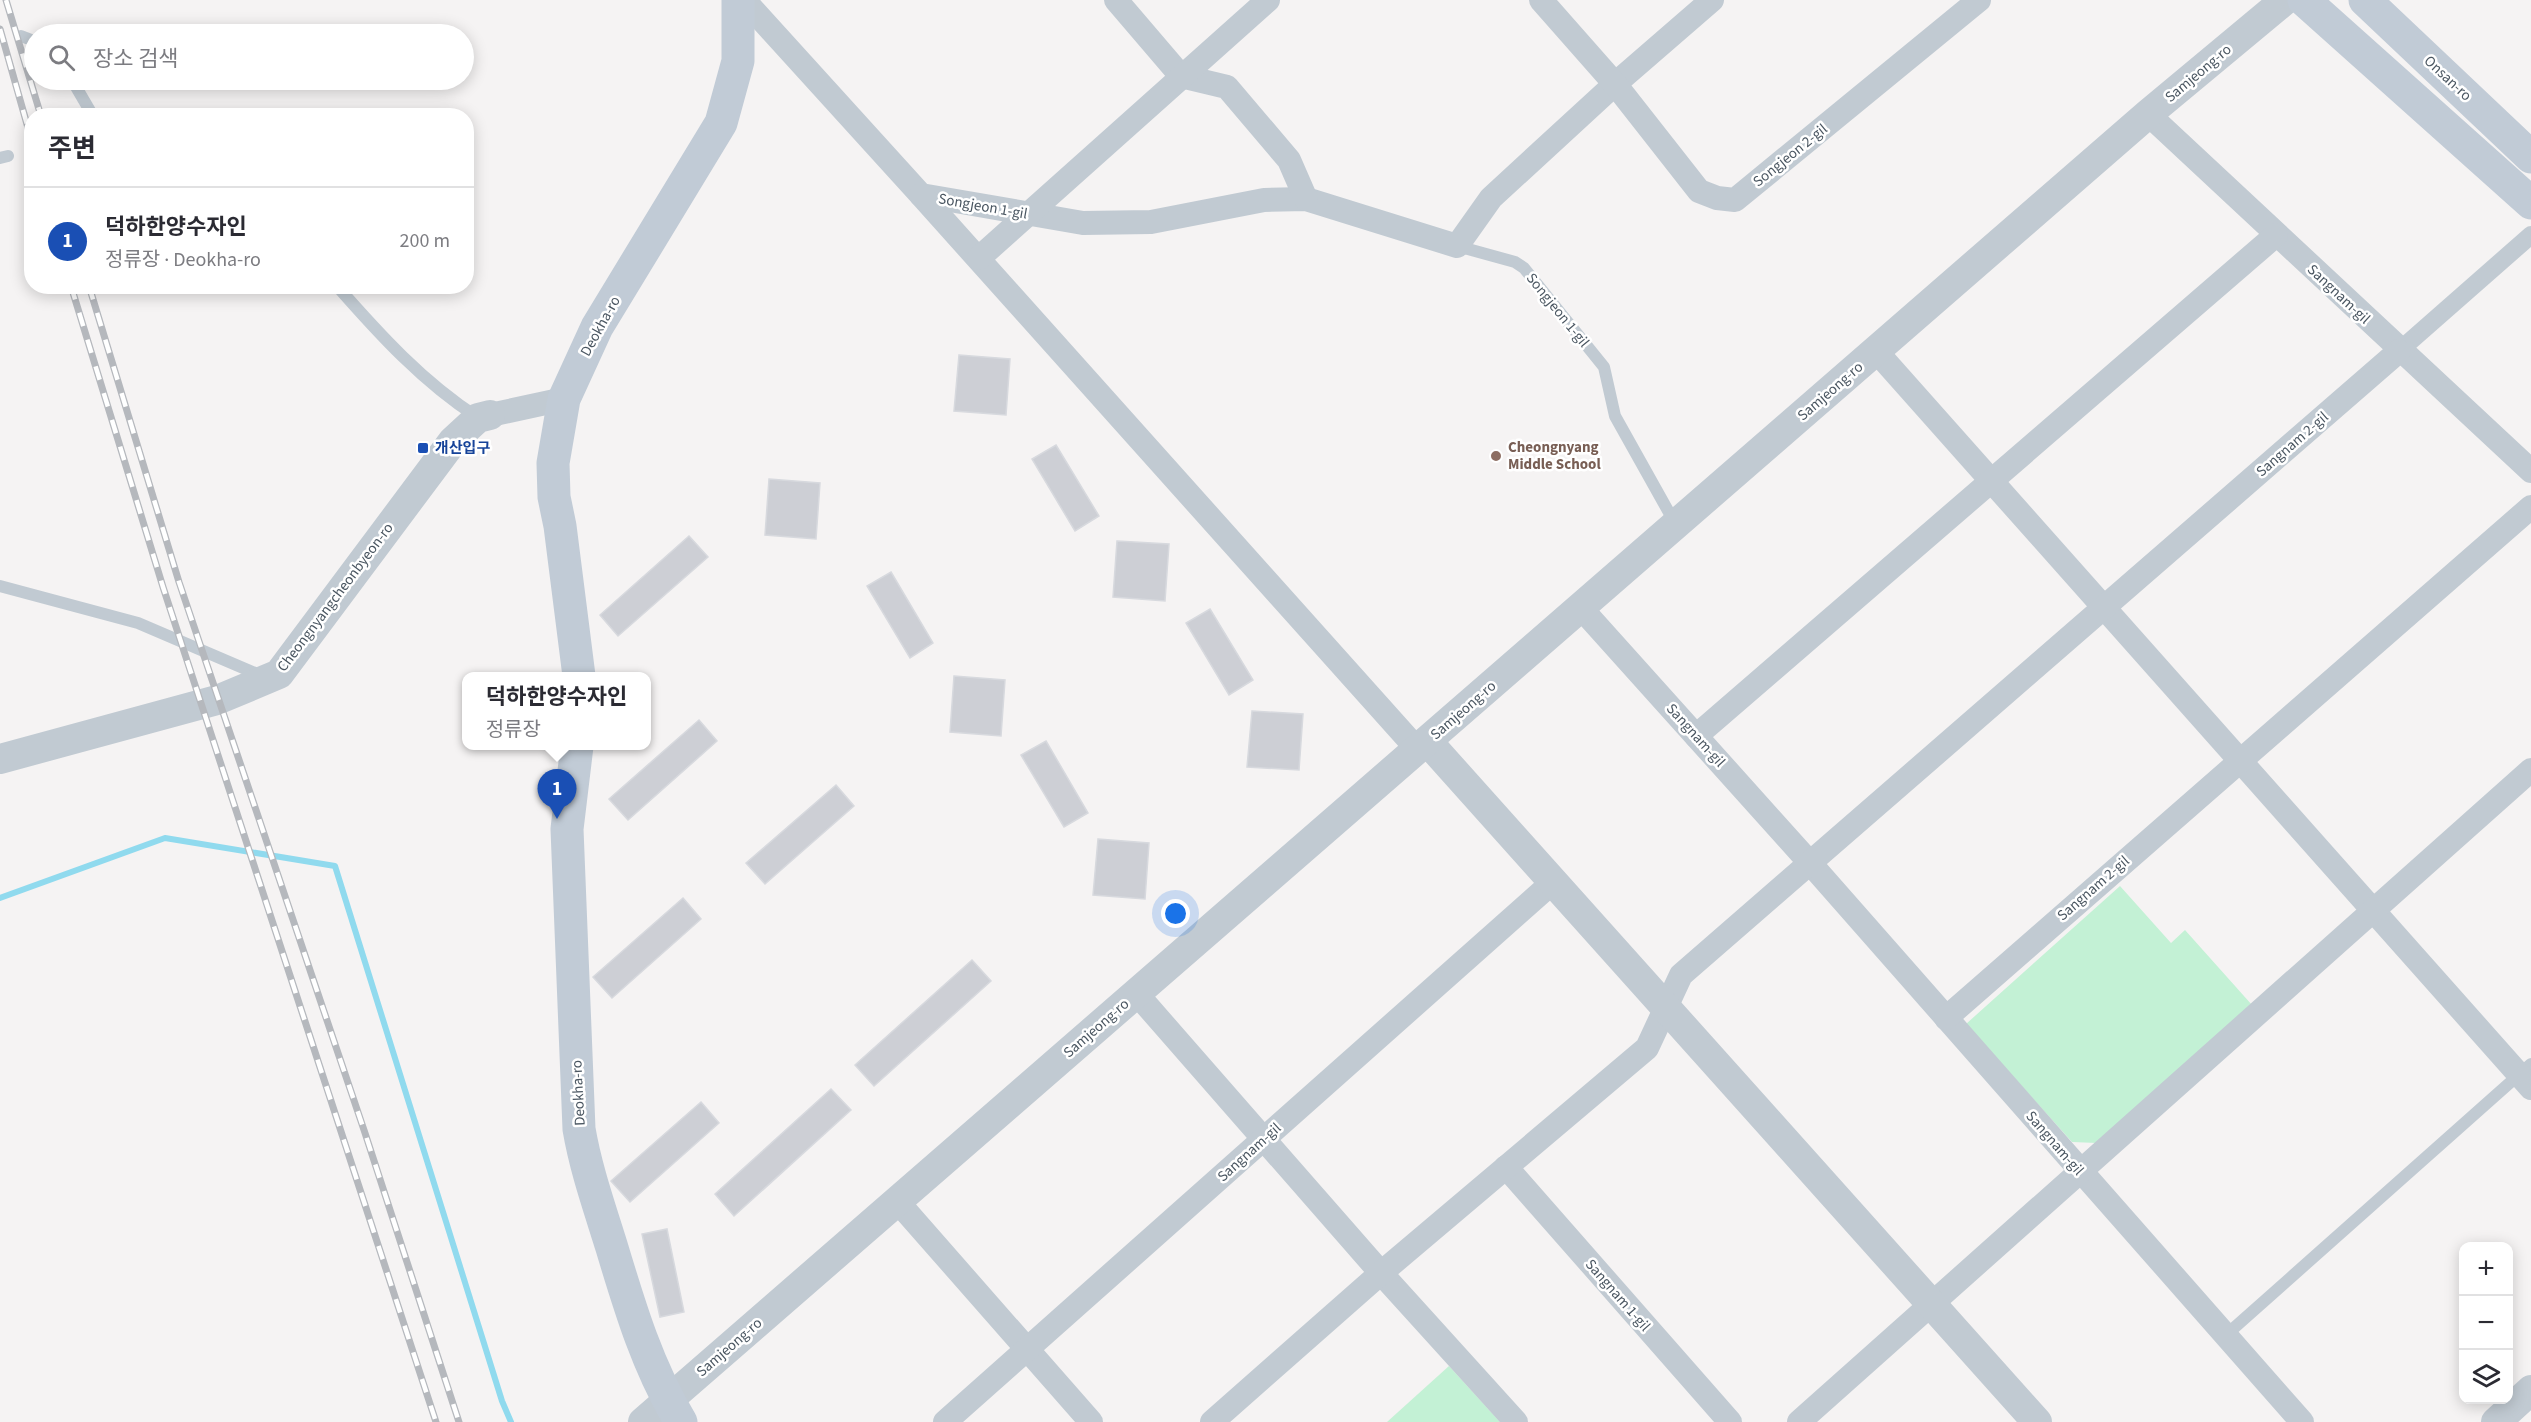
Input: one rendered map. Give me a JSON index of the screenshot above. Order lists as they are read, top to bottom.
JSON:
{
  "streets": {
    "main road": ["Onsan-ro", "Deokha-ro"],
    "street": [
      "Samjeong-ro",
      "Songjeon 2-gil",
      "Songjeon 1-gil",
      "Sangnam-gil",
      "Sangnam 2-gil",
      "Cheongnyangcheonbyeon-ro",
      "Sangnam 1-gil"
    ]
  },
  "crossings": [
    ["Samjeong-ro", "Songjeon 1-gil"],
    ["Samjeong-ro", "Sangnam-gil"],
    ["Samjeong-ro", "Deokha-ro"],
    ["Sangnam-gil", "Sangnam 2-gil"]
  ],
  "places": {
    "transit": ["개산입구"],
    "other": ["Cheongnyang Middle School"]
  },
  "page": {
    "search": "장소 검색",
    "heading": "주변",
    "list": [
      {
        "mark": "1",
        "name": "덕하한양수자인",
        "note": "정류장 · Deokha-ro",
        "value": "200 m"
      }
    ],
    "popup": ["덕하한양수자인", "정류장"],
    "pins": "1",
    "map_buttons": ["+", "−"]
  }
}
